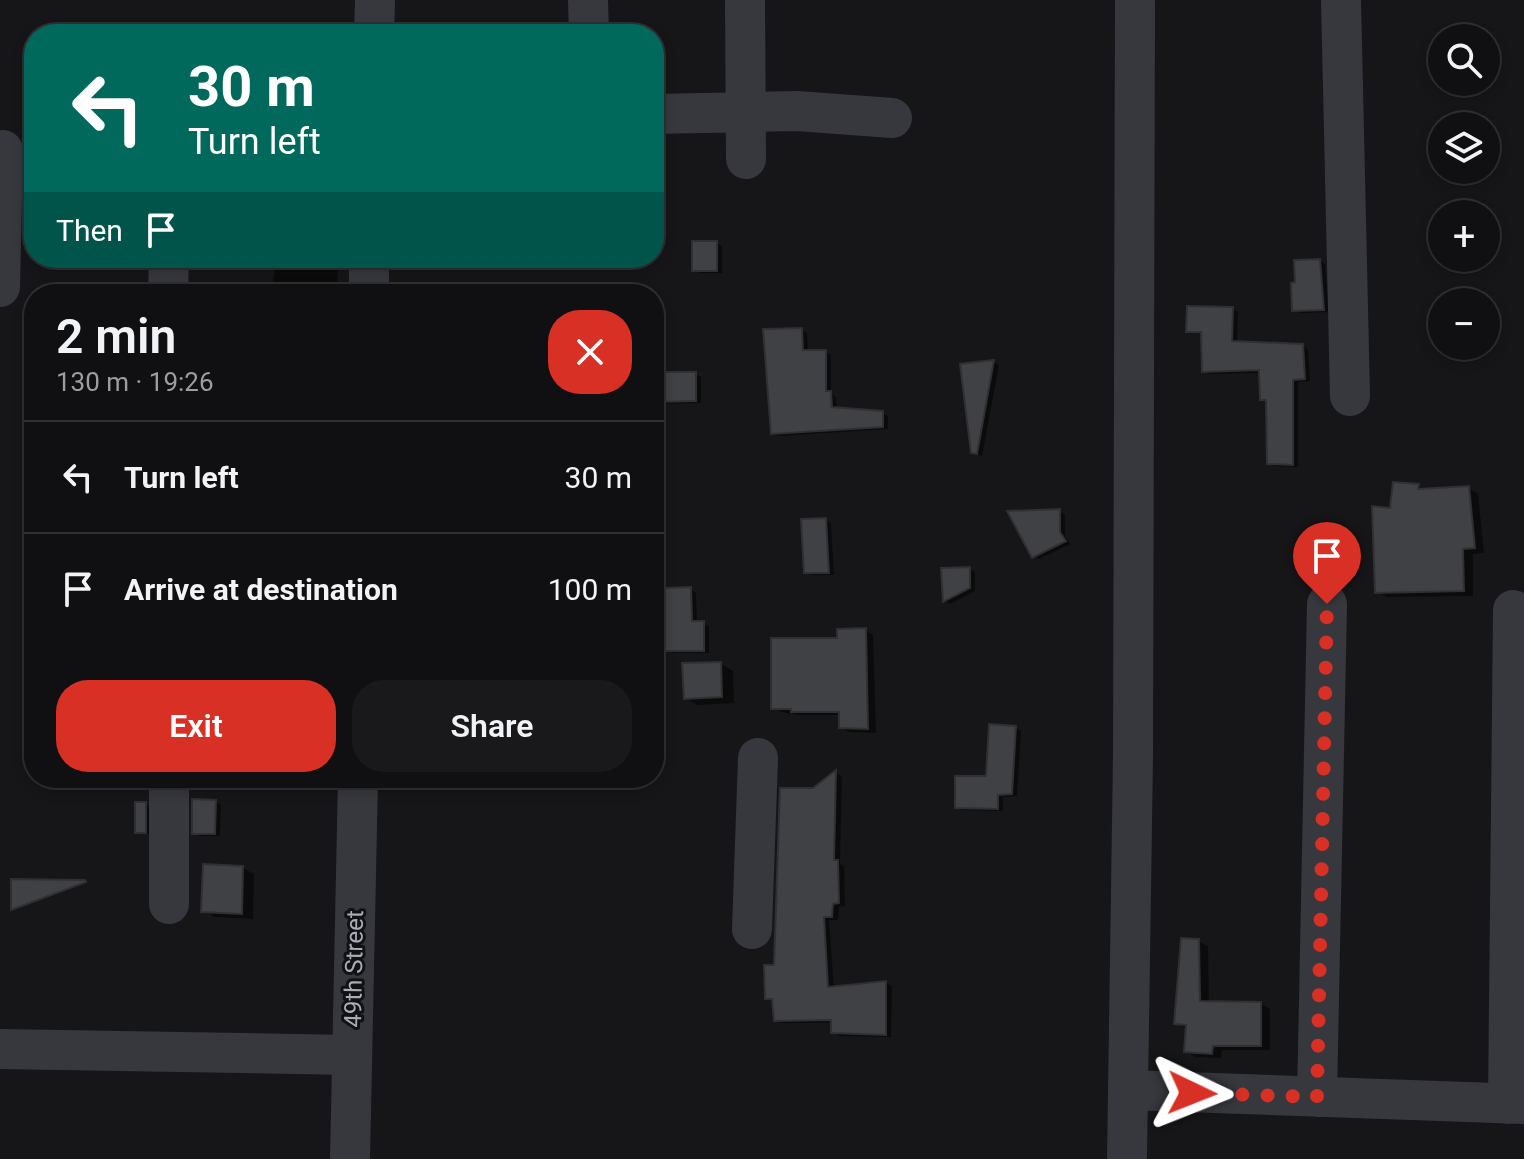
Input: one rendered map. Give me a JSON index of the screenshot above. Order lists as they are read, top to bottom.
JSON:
{
  "streets": {
    "street": ["49th Street"]
  },
  "page": {
    "map_buttons": ["+", "−"],
    "turn": ["30 m", "Turn left"],
    "then": "Then",
    "heading": ["2 min", "130 m · 19:26"],
    "list": [
      {
        "name": "Turn left",
        "value": "30 m"
      },
      {
        "name": "Arrive at destination",
        "value": "100 m"
      }
    ],
    "buttons": ["Exit", "Share"]
  }
}
